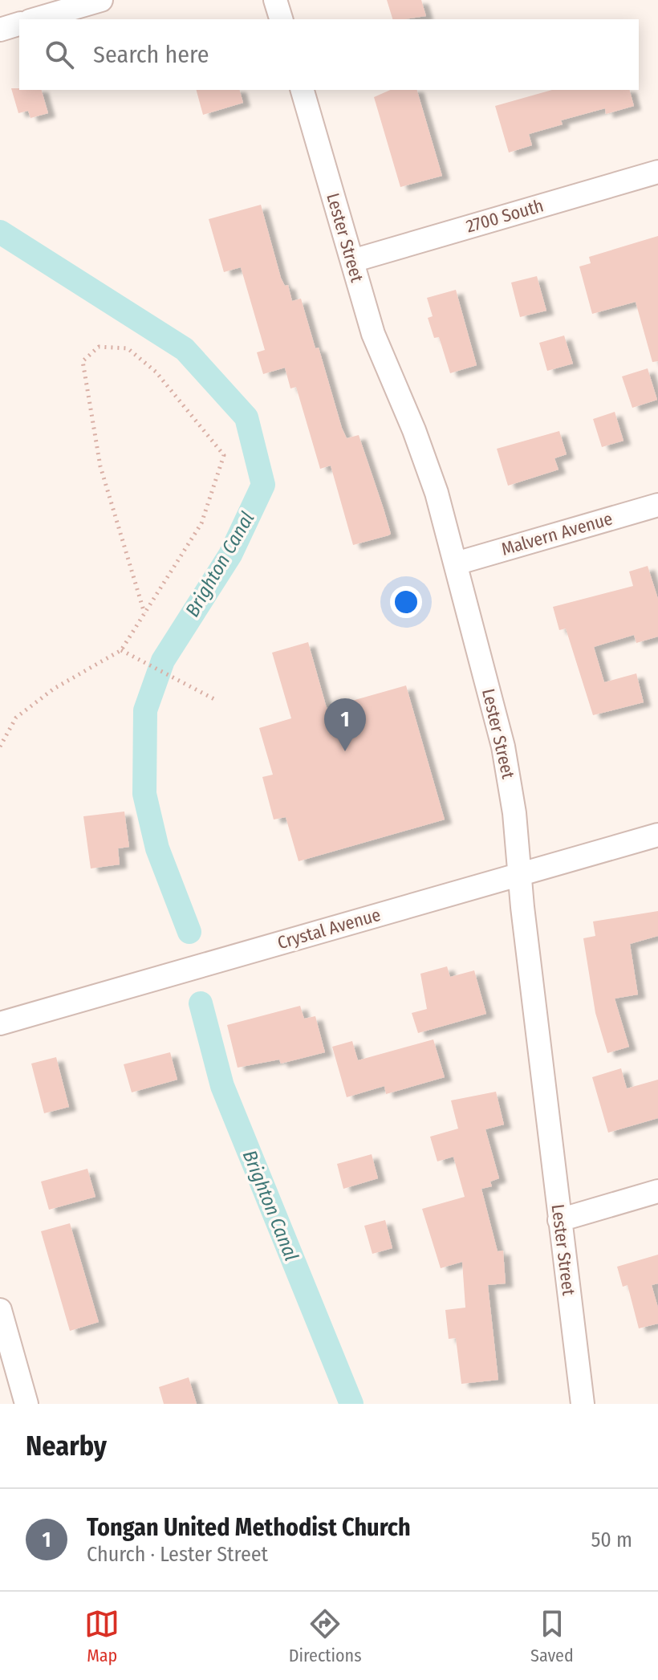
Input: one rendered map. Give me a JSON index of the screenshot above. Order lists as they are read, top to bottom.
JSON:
{
  "streets": {
    "street": [
      "2700 South",
      "Lester Street",
      "Malvern Avenue",
      "Crystal Avenue"
    ]
  },
  "crossings": [
    ["2700 South", "Lester Street"],
    ["Lester Street", "Malvern Avenue"],
    ["Lester Street", "Crystal Avenue"]
  ],
  "water": ["Brighton Canal"],
  "page": {
    "search": "Search here",
    "pins": "1",
    "heading": "Nearby",
    "list": [
      {
        "mark": "1",
        "name": "Tongan United Methodist Church",
        "note": "Church · Lester Street",
        "value": "50 m"
      }
    ],
    "nav": ["Map", "Directions", "Saved"]
  }
}
